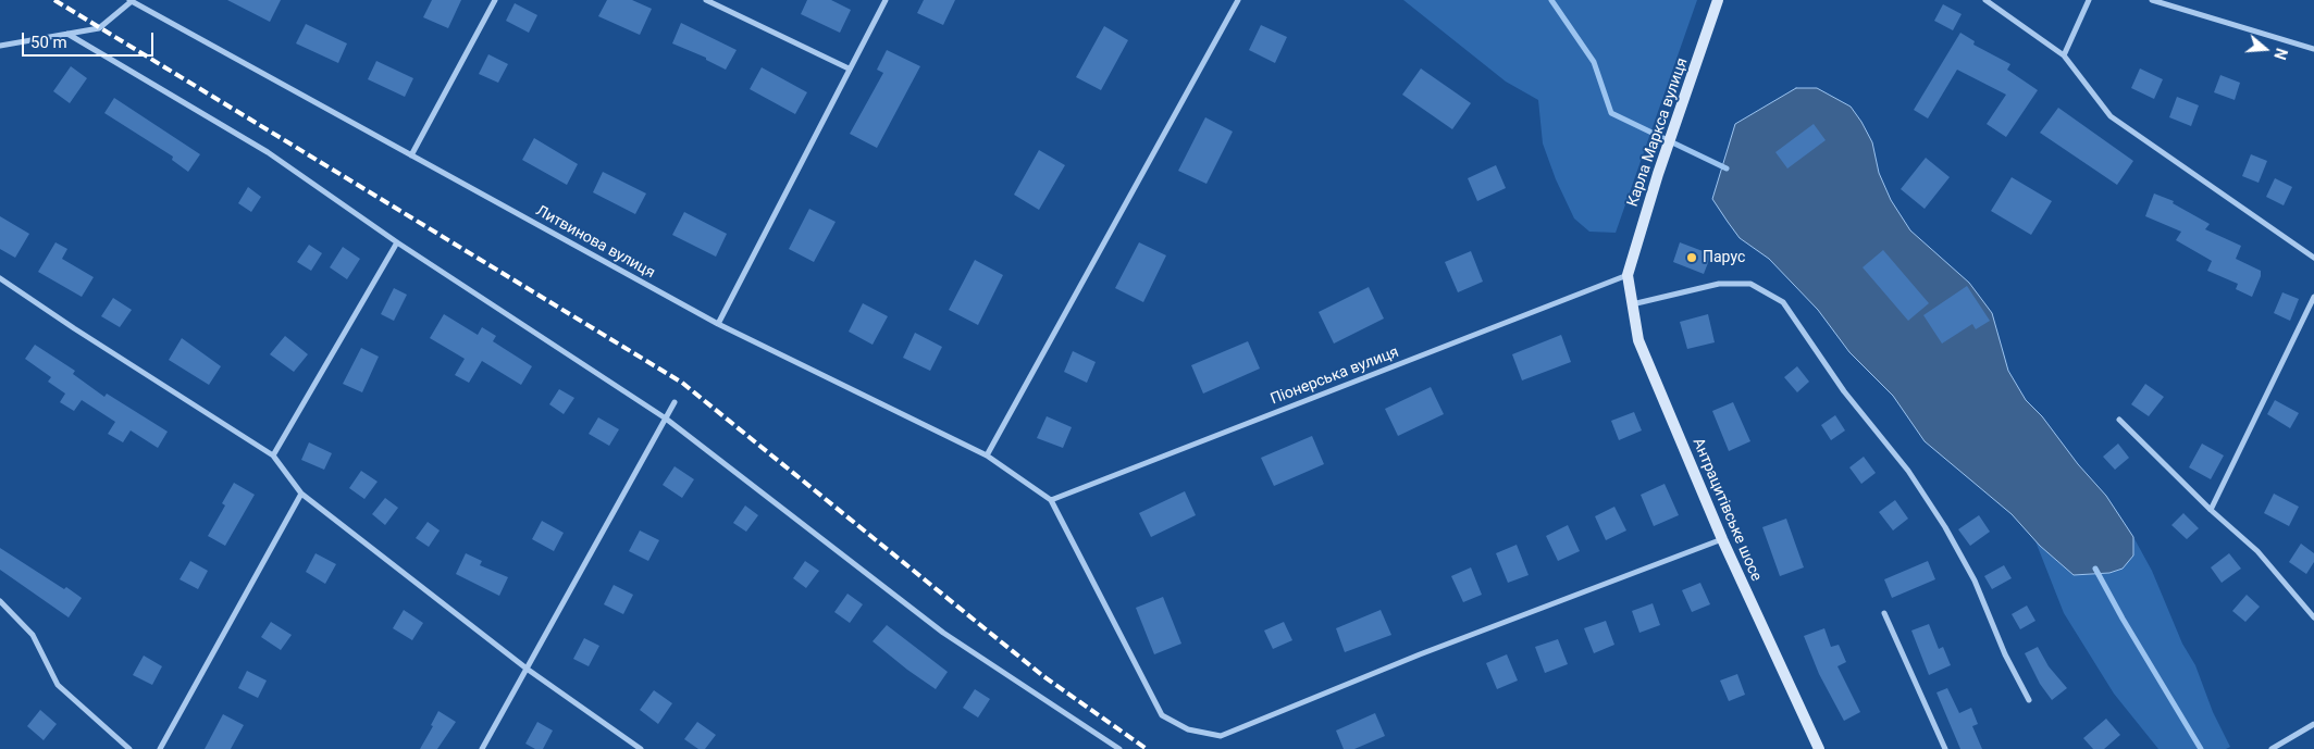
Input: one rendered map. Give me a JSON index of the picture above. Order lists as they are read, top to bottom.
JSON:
{
  "streets": {
    "main road": ["Карла Маркса вулиця", "Антрацитівське шосе"],
    "street": ["Литвинова вулиця", "Піонерська вулиця"]
  },
  "crossings": [
    ["Карла Маркса вулиця", "Піонерська вулиця"],
    ["Карла Маркса вулиця", "Антрацитівське шосе"],
    ["Литвинова вулиця", "Піонерська вулиця"],
    ["Піонерська вулиця", "Антрацитівське шосе"]
  ],
  "places": ["Парус"],
  "scale_bar": "50 m",
  "north": "right"
}
